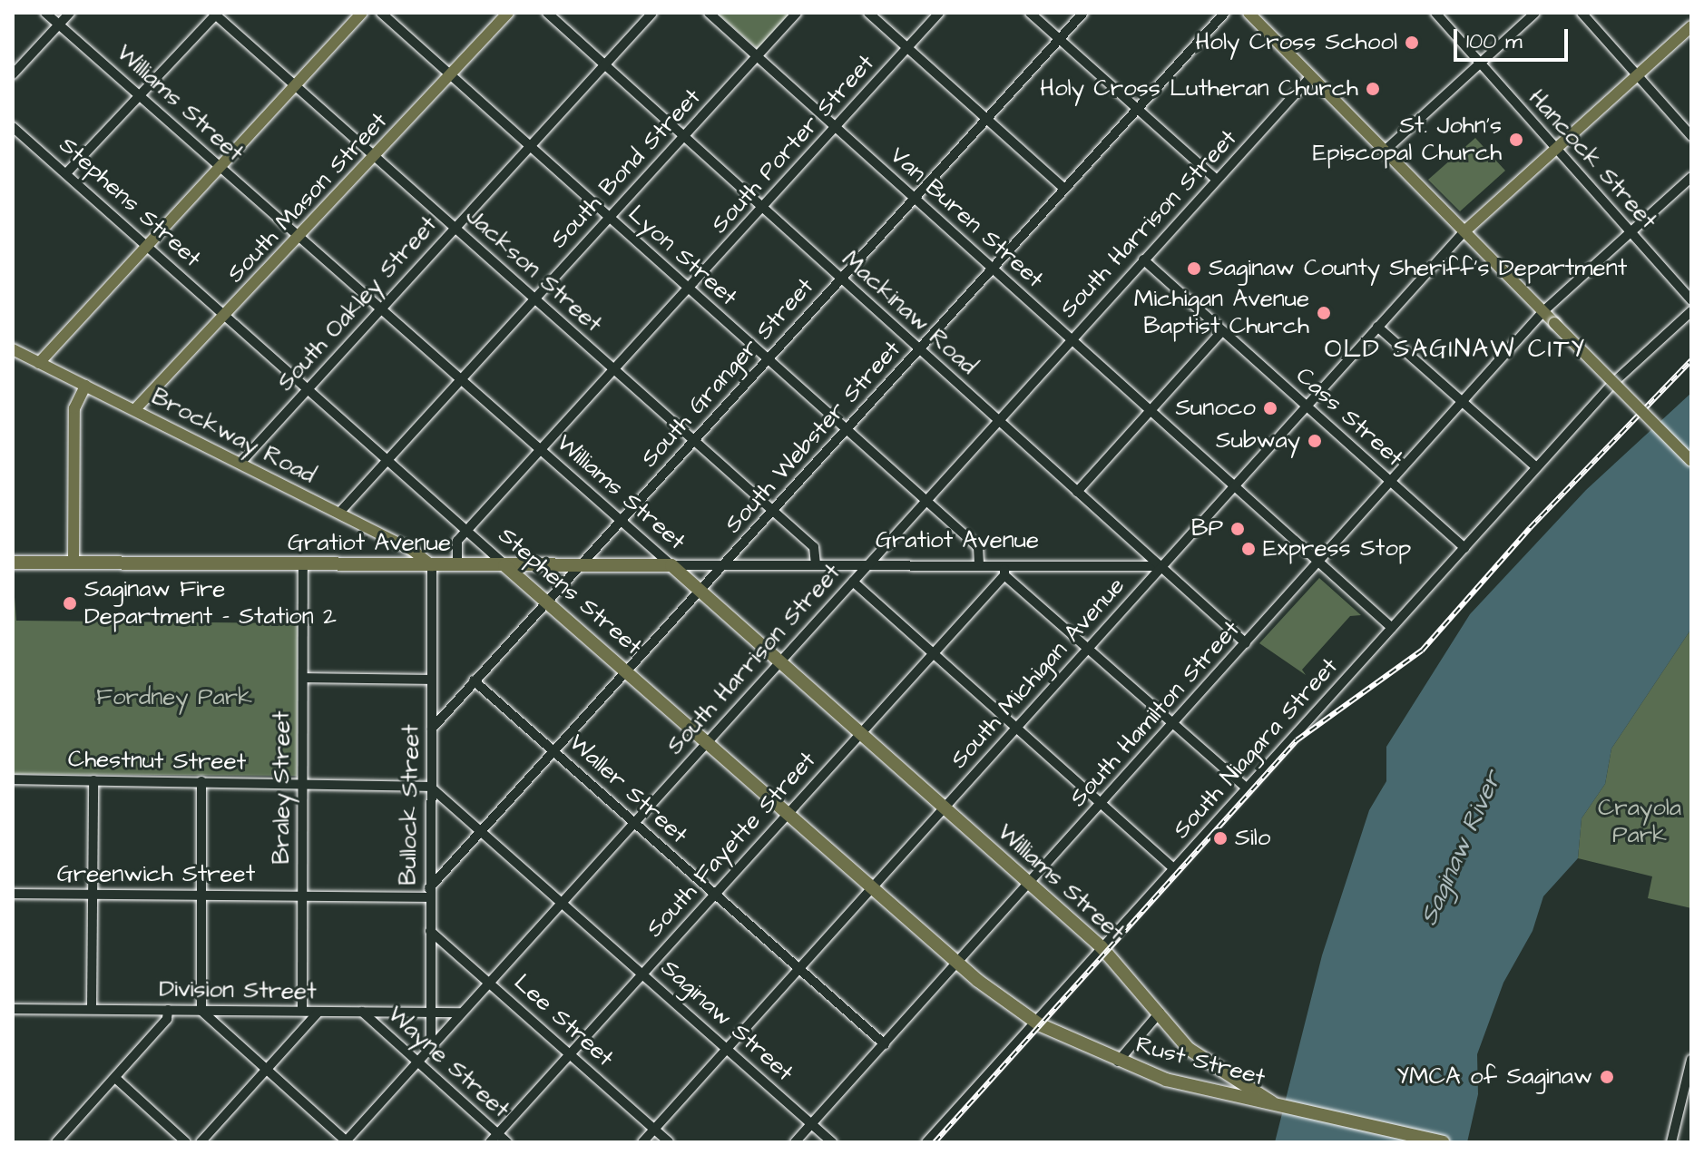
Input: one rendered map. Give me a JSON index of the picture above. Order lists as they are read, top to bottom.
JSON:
{
  "streets": {
    "highway": [
      "Williams Street",
      "Stephens Street",
      "Gratiot Avenue",
      "Rust Street"
    ],
    "main road": ["South Mason Street", "Brockway Road"],
    "street": [
      "South Porter Street",
      "Hancock Street",
      "South Bond Street",
      "Van Buren Street",
      "South Harrison Street",
      "Lyon Street",
      "Jackson Street",
      "South Oakley Street",
      "Mackinaw Road",
      "South Granger Street",
      "Cass Street",
      "South Webster Street",
      "South Michigan Avenue",
      "South Hamilton Street",
      "South Niagara Street",
      "Chestnut Street",
      "Braley Street",
      "Waller Street",
      "Bullock Street",
      "South Fayette Street",
      "Greenwich Street",
      "Division Street",
      "Lee Street",
      "Saginaw Street",
      "Wayne Street"
    ]
  },
  "crossings": [
    ["Williams Street", "South Porter Street"],
    ["Williams Street", "South Bond Street"],
    ["Williams Street", "South Mason Street"],
    ["Williams Street", "South Harrison Street"],
    ["Williams Street", "South Oakley Street"],
    ["Williams Street", "South Granger Street"],
    ["Williams Street", "South Webster Street"],
    ["Williams Street", "Gratiot Avenue"],
    ["Williams Street", "South Michigan Avenue"],
    ["Williams Street", "South Hamilton Street"],
    ["Williams Street", "South Niagara Street"],
    ["Williams Street", "South Fayette Street"],
    ["Williams Street", "Rust Street"],
    ["South Porter Street", "Stephens Street"],
    ["South Porter Street", "Van Buren Street"],
    ["South Porter Street", "Lyon Street"],
    ["South Porter Street", "Jackson Street"],
    ["South Porter Street", "Mackinaw Road"],
    ["South Porter Street", "Gratiot Avenue"],
    ["Hancock Street", "South Hamilton Street"],
    ["South Bond Street", "Stephens Street"],
    ["South Bond Street", "Van Buren Street"],
    ["South Bond Street", "Lyon Street"],
    ["South Bond Street", "Jackson Street"],
    ["South Bond Street", "Mackinaw Road"],
    ["South Bond Street", "Brockway Road"],
    ["South Mason Street", "Stephens Street"],
    ["South Mason Street", "Lyon Street"],
    ["South Mason Street", "Jackson Street"],
    ["South Mason Street", "Brockway Road"],
    ["Stephens Street", "South Harrison Street"],
    ["Stephens Street", "South Oakley Street"],
    ["Stephens Street", "South Granger Street"],
    ["Stephens Street", "South Webster Street"],
    ["Stephens Street", "Gratiot Avenue"],
    ["Stephens Street", "South Michigan Avenue"],
    ["Stephens Street", "South Hamilton Street"],
    ["Stephens Street", "South Niagara Street"],
    ["Stephens Street", "South Fayette Street"],
    ["Stephens Street", "Rust Street"],
    ["Van Buren Street", "South Harrison Street"],
    ["Van Buren Street", "South Granger Street"],
    ["Van Buren Street", "South Webster Street"],
    ["Van Buren Street", "South Michigan Avenue"],
    ["Van Buren Street", "South Hamilton Street"],
    ["Van Buren Street", "South Niagara Street"],
    ["South Harrison Street", "Lyon Street"],
    ["South Harrison Street", "Mackinaw Road"],
    ["South Harrison Street", "Cass Street"],
    ["South Harrison Street", "Gratiot Avenue"],
    ["South Harrison Street", "Waller Street"],
    ["South Harrison Street", "Bullock Street"],
    ["South Harrison Street", "Division Street"],
    ["South Harrison Street", "Lee Street"],
    ["South Harrison Street", "Saginaw Street"],
    ["South Harrison Street", "Wayne Street"],
    ["Lyon Street", "South Oakley Street"],
    ["Lyon Street", "South Granger Street"],
    ["Lyon Street", "South Webster Street"],
    ["Lyon Street", "Gratiot Avenue"],
    ["Jackson Street", "South Oakley Street"],
    ["Jackson Street", "South Granger Street"],
    ["Jackson Street", "South Webster Street"],
    ["Jackson Street", "Gratiot Avenue"],
    ["South Oakley Street", "Mackinaw Road"],
    ["South Oakley Street", "Brockway Road"],
    ["Mackinaw Road", "South Granger Street"],
    ["Mackinaw Road", "South Webster Street"],
    ["Mackinaw Road", "Gratiot Avenue"],
    ["Mackinaw Road", "South Michigan Avenue"],
    ["Mackinaw Road", "South Hamilton Street"],
    ["South Granger Street", "Gratiot Avenue"],
    ["South Granger Street", "Waller Street"],
    ["South Granger Street", "Bullock Street"],
    ["Cass Street", "South Michigan Avenue"],
    ["Cass Street", "South Hamilton Street"],
    ["Cass Street", "South Niagara Street"],
    ["Brockway Road", "Gratiot Avenue"],
    ["Brockway Road", "Bullock Street"],
    ["South Webster Street", "Gratiot Avenue"],
    ["South Webster Street", "Waller Street"],
    ["South Webster Street", "Bullock Street"],
    ["South Webster Street", "Greenwich Street"],
    ["South Webster Street", "Saginaw Street"],
    ["Gratiot Avenue", "South Michigan Avenue"],
    ["Gratiot Avenue", "Braley Street"],
    ["Gratiot Avenue", "Bullock Street"],
    ["South Michigan Avenue", "Waller Street"],
    ["South Michigan Avenue", "Lee Street"],
    ["South Michigan Avenue", "Saginaw Street"],
    ["South Hamilton Street", "Waller Street"],
    ["South Hamilton Street", "Saginaw Street"],
    ["Chestnut Street", "Braley Street"],
    ["Chestnut Street", "Bullock Street"],
    ["Chestnut Street", "Saginaw Street"],
    ["Braley Street", "Greenwich Street"],
    ["Braley Street", "Division Street"],
    ["Waller Street", "South Fayette Street"],
    ["Bullock Street", "Greenwich Street"],
    ["Bullock Street", "Division Street"],
    ["Bullock Street", "Lee Street"],
    ["Bullock Street", "Saginaw Street"],
    ["South Fayette Street", "Lee Street"],
    ["South Fayette Street", "Saginaw Street"],
    ["South Fayette Street", "Wayne Street"],
    ["Division Street", "Wayne Street"]
  ],
  "districts": ["OLD SAGINAW CITY"],
  "water": ["Saginaw River"],
  "parks": ["Fordney Park", "Crayola Park"],
  "places": [
    "Holy Cross School",
    "Holy Cross Lutheran Church",
    "St. John's Episcopal Church",
    "Saginaw County Sheriff's Department",
    "Michigan Avenue Baptist Church",
    "Sunoco",
    "Subway",
    "BP",
    "Express Stop",
    "Saginaw Fire Department - Station 2",
    "Silo",
    "YMCA of Saginaw"
  ],
  "scale_bar": "100 m"
}
